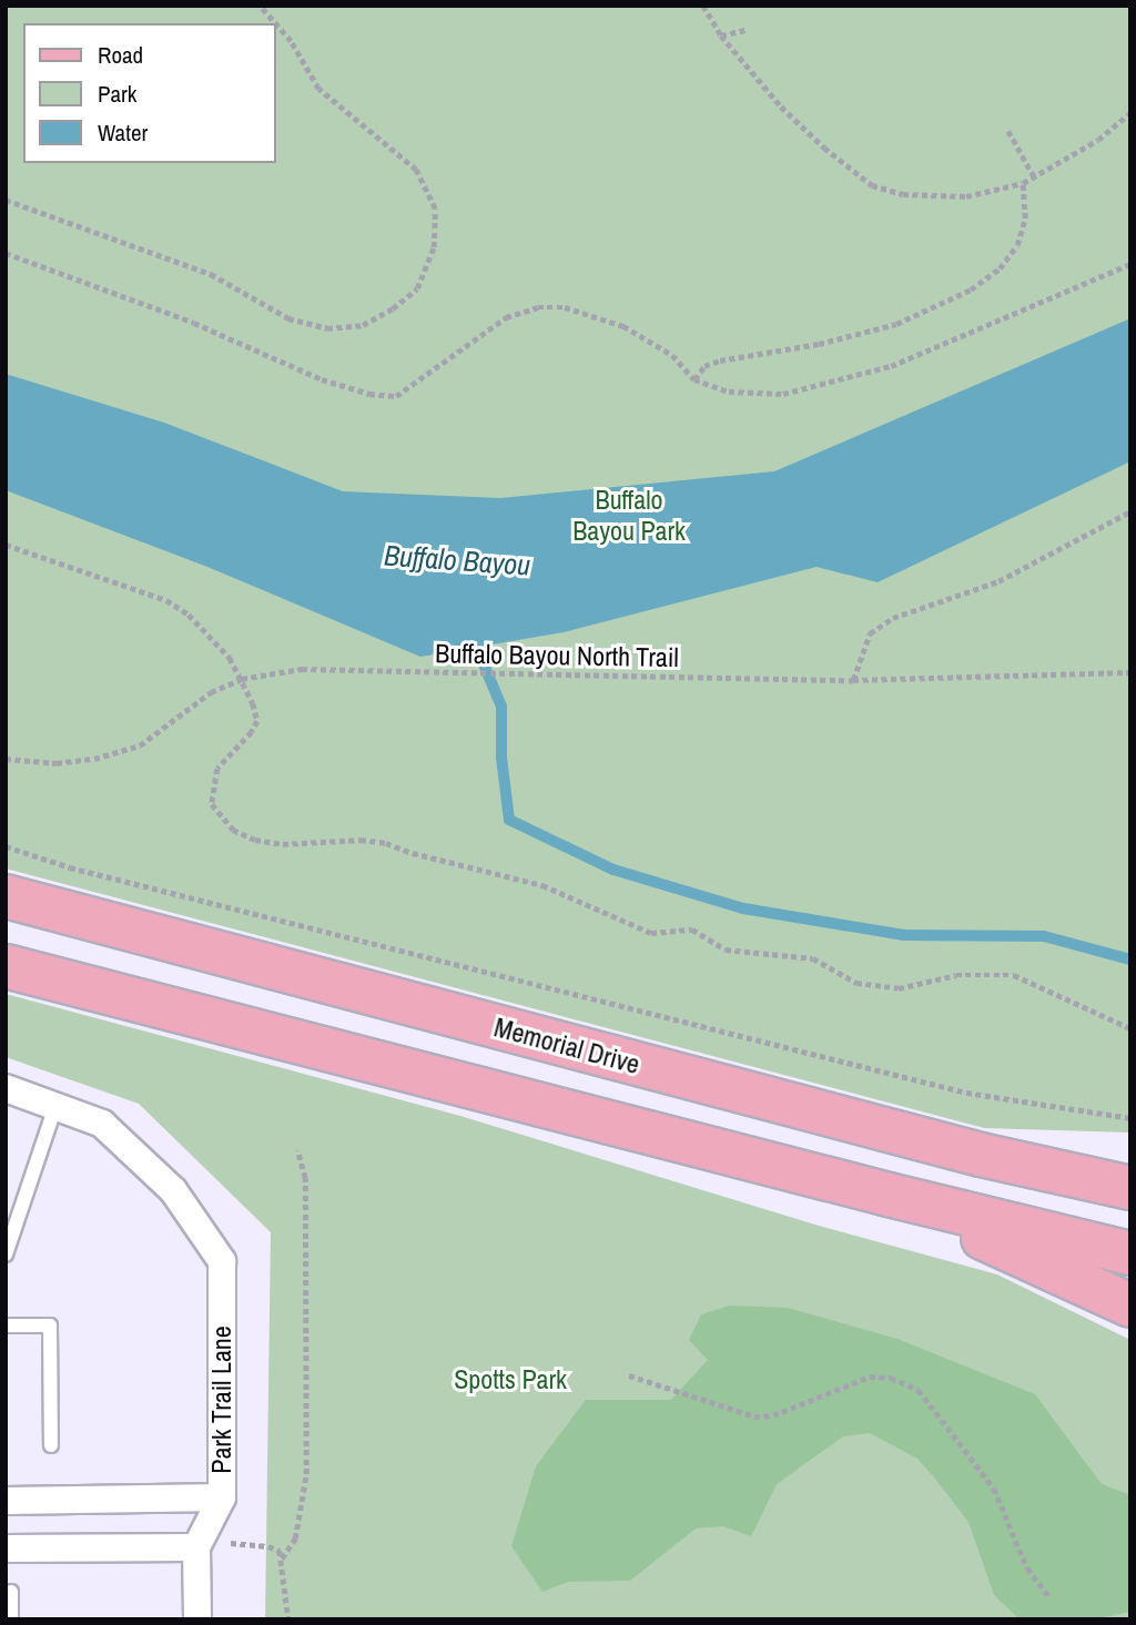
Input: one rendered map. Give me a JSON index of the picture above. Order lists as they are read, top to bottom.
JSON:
{
  "streets": {
    "main road": ["Memorial Drive"],
    "street": ["Park Trail Lane"],
    "path": ["Buffalo Bayou North Trail"]
  },
  "water": ["Buffalo Bayou"],
  "parks": ["Buffalo Bayou Park", "Spotts Park"],
  "legend": ["Road", "Park", "Water"]
}
